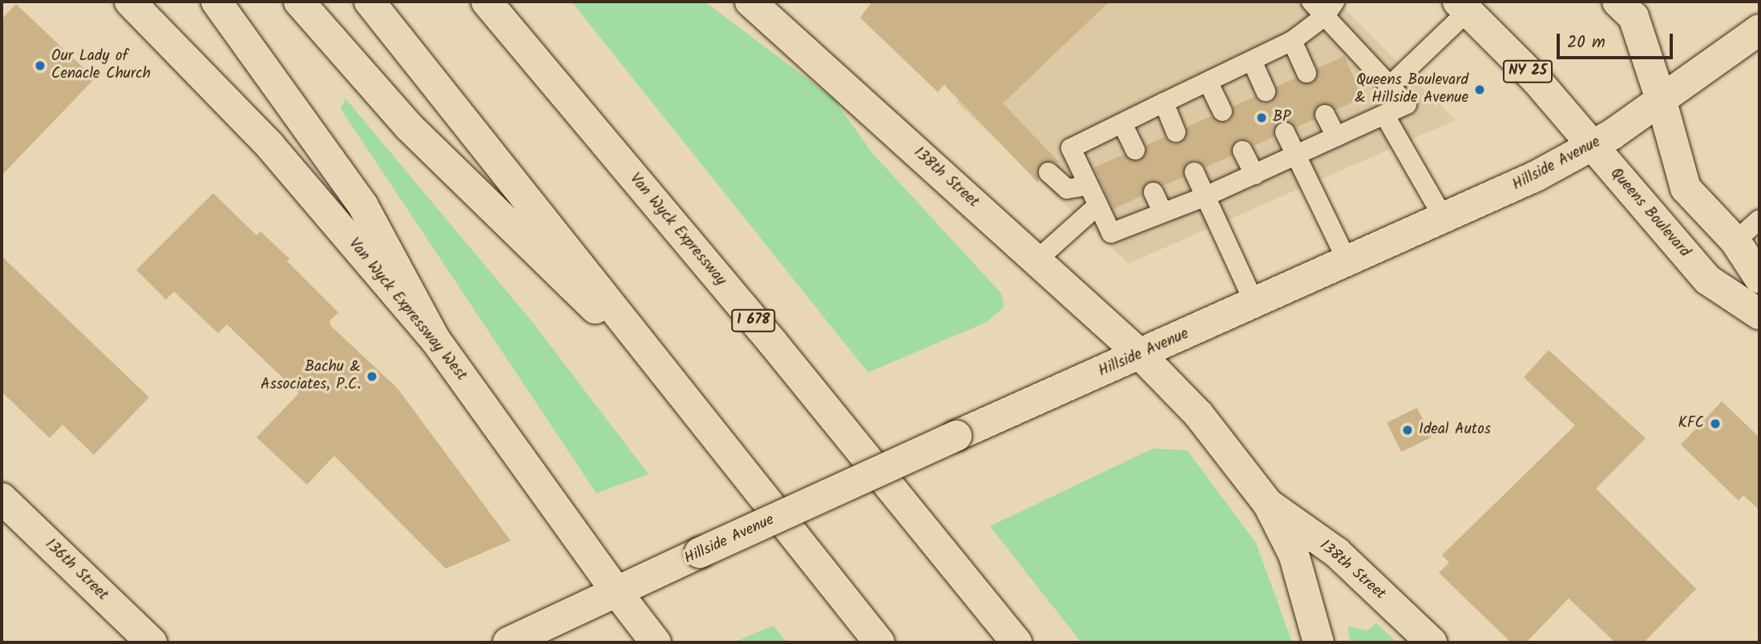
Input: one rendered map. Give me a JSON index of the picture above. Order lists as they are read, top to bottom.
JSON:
{
  "streets": {
    "main road": [
      "NY 25",
      "Hillside Avenue",
      "138th Street",
      "Queens Boulevard",
      "Van Wyck Expressway",
      "Van Wyck Expressway West",
      "I 678",
      "136th Street"
    ]
  },
  "crossings": [
    ["Hillside Avenue", "138th Street"],
    ["Hillside Avenue", "Queens Boulevard"],
    ["Hillside Avenue", "Van Wyck Expressway West"]
  ],
  "places": [
    "Our Lady of Cenacle Church",
    "Queens Boulevard & Hillside Avenue",
    "BP",
    "Bachu & Associates, P.C.",
    "KFC",
    "Ideal Autos"
  ],
  "scale_bar": "20 m"
}
